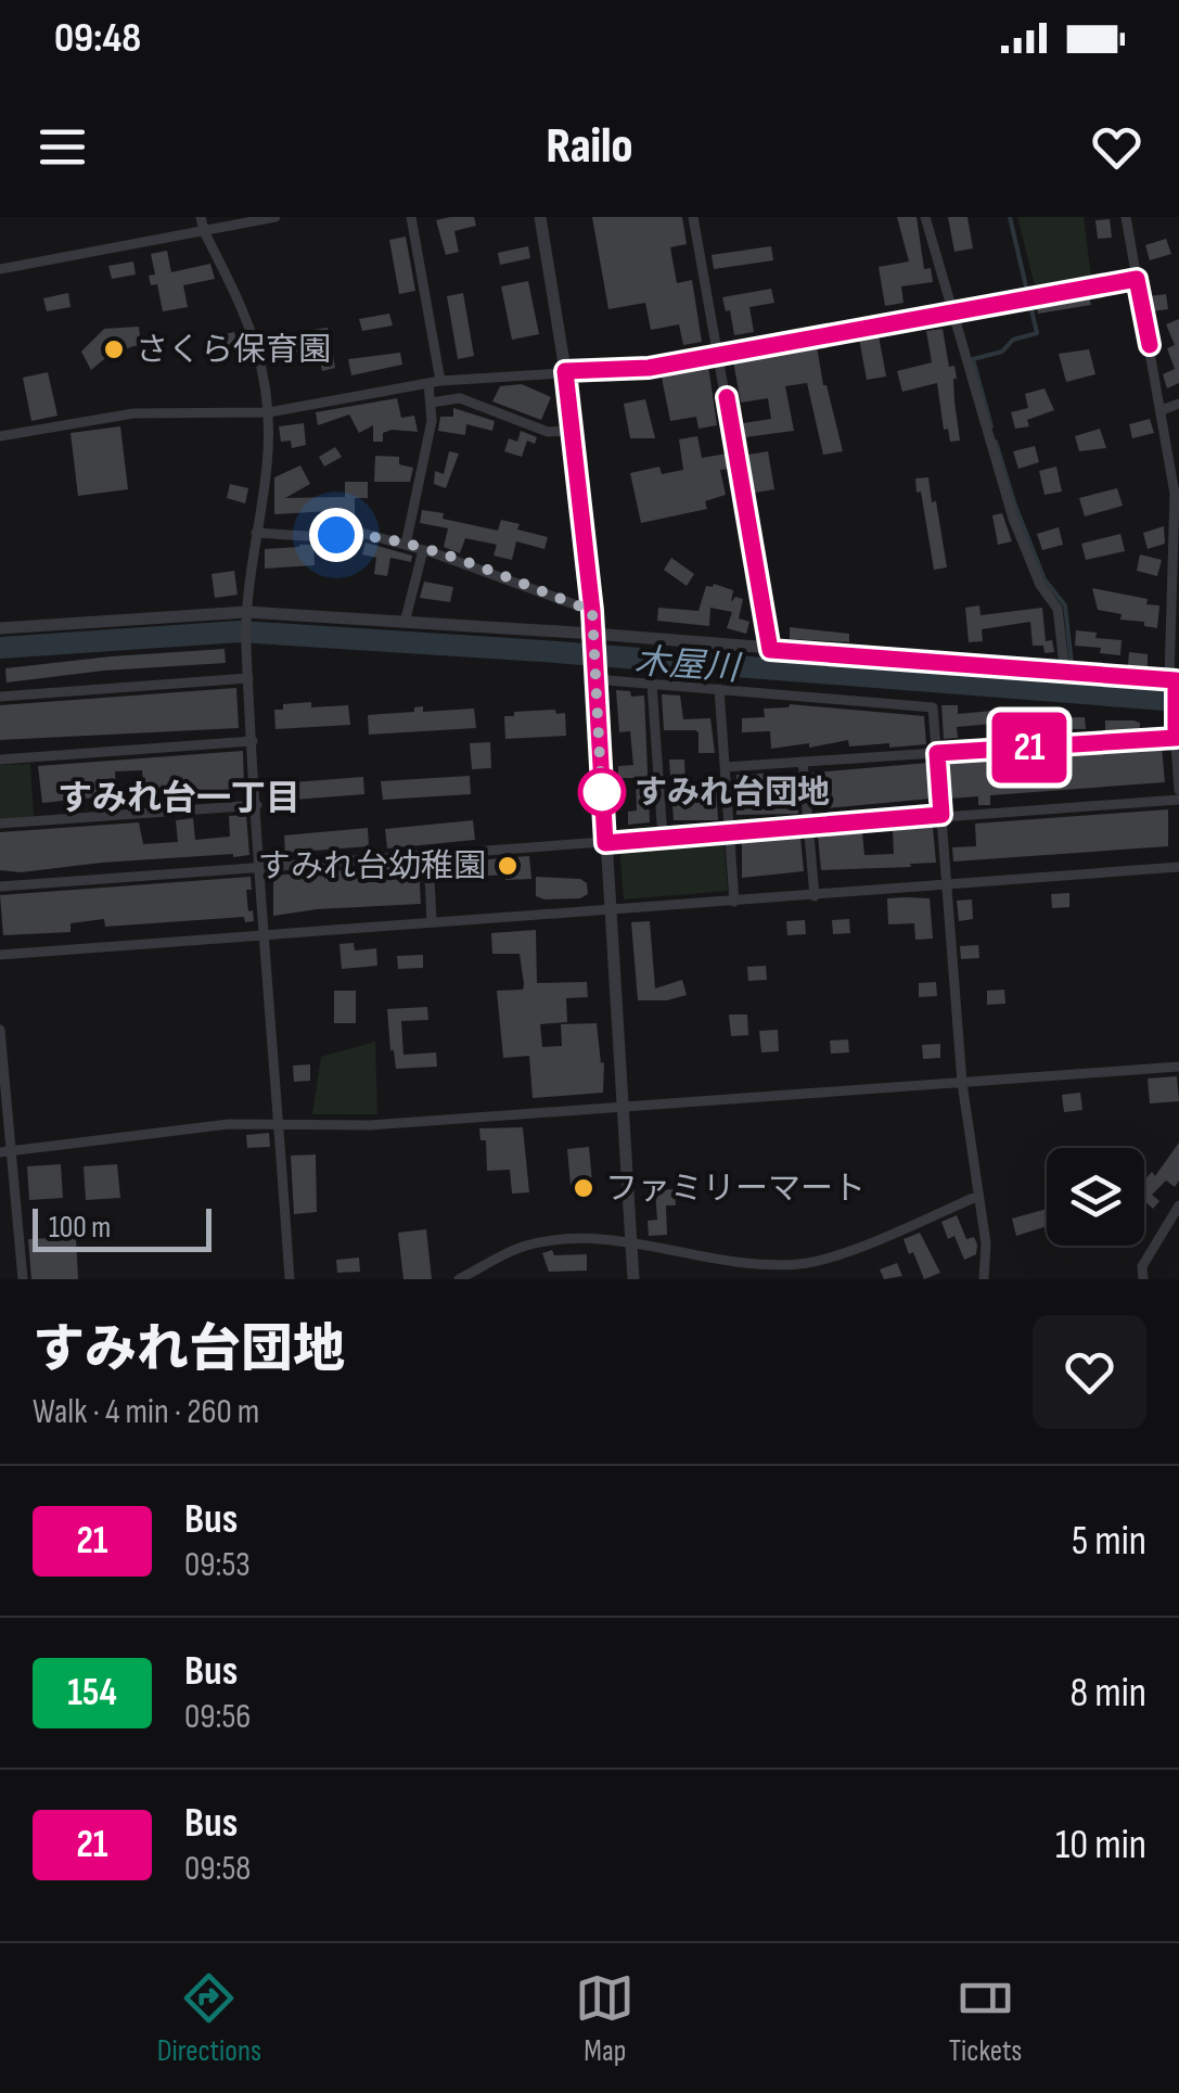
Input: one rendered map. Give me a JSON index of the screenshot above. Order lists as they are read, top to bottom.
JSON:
{
  "districts": ["すみれ台一丁目"],
  "water": ["木屋川"],
  "places": [
    "さくら保育園",
    "すみれ台団地",
    "すみれ台幼稚園",
    "ファミリーマート"
  ],
  "lines": ["bus line 21"],
  "scale_bar": "100 m",
  "page": {
    "status": "09:48",
    "header": "Railo",
    "on_map": "21",
    "scale": "100 m",
    "heading": ["すみれ台団地", "Walk · 4 min · 260 m"],
    "list": [
      {
        "mark": "21",
        "name": "Bus",
        "note": "09:53",
        "value": "5 min"
      },
      {
        "mark": "154",
        "name": "Bus",
        "note": "09:56",
        "value": "8 min"
      },
      {
        "mark": "21",
        "name": "Bus",
        "note": "09:58",
        "value": "10 min"
      }
    ],
    "tabs": ["Directions", "Map", "Tickets"]
  }
}
